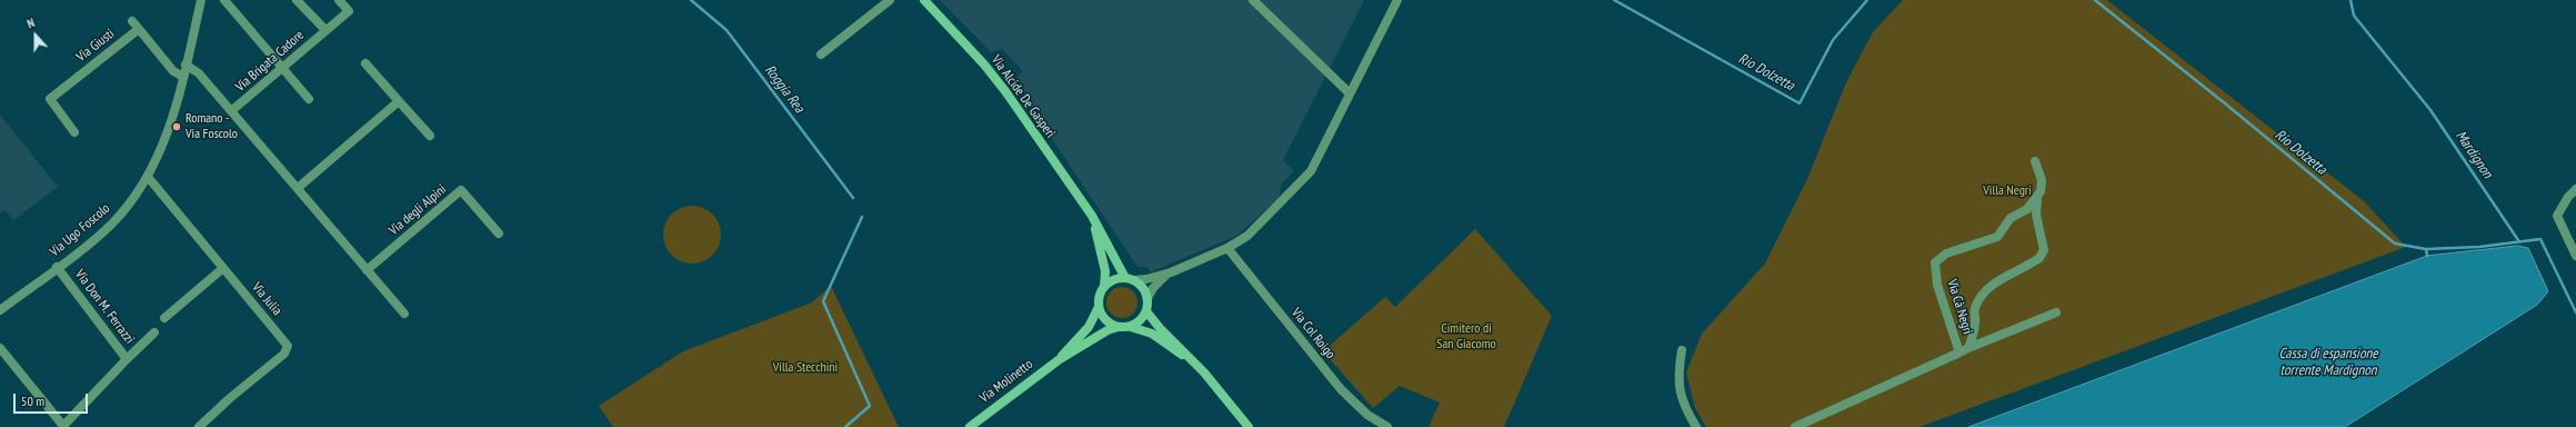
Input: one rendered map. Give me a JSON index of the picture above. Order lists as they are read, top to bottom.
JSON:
{
  "streets": {
    "main road": ["Via Alcide De Gasperi", "Via Molinetto"],
    "street": [
      "Via Giusti",
      "Via Brigata Cadore",
      "Via degli Alpini",
      "Via Ugo Foscolo",
      "Via Julia",
      "Via Don M. Ferrazzi",
      "Via Cà Negri",
      "Via Col Roigo"
    ]
  },
  "crossings": [
    ["Via Alcide De Gasperi", "Via Molinetto"],
    ["Via Ugo Foscolo", "Via Julia"],
    ["Via Ugo Foscolo", "Via Don M. Ferrazzi"]
  ],
  "water": [
    "Rio Dolzetta",
    "Roggia Rea",
    "Mardignon",
    "Cassa di espansione torrente Mardignon"
  ],
  "parks": ["Villa Negri", "Cimitero di San Giacomo", "Villa Stecchini"],
  "places": ["Romano - Via Foscolo"],
  "scale_bar": "50 m",
  "north": "top"
}
